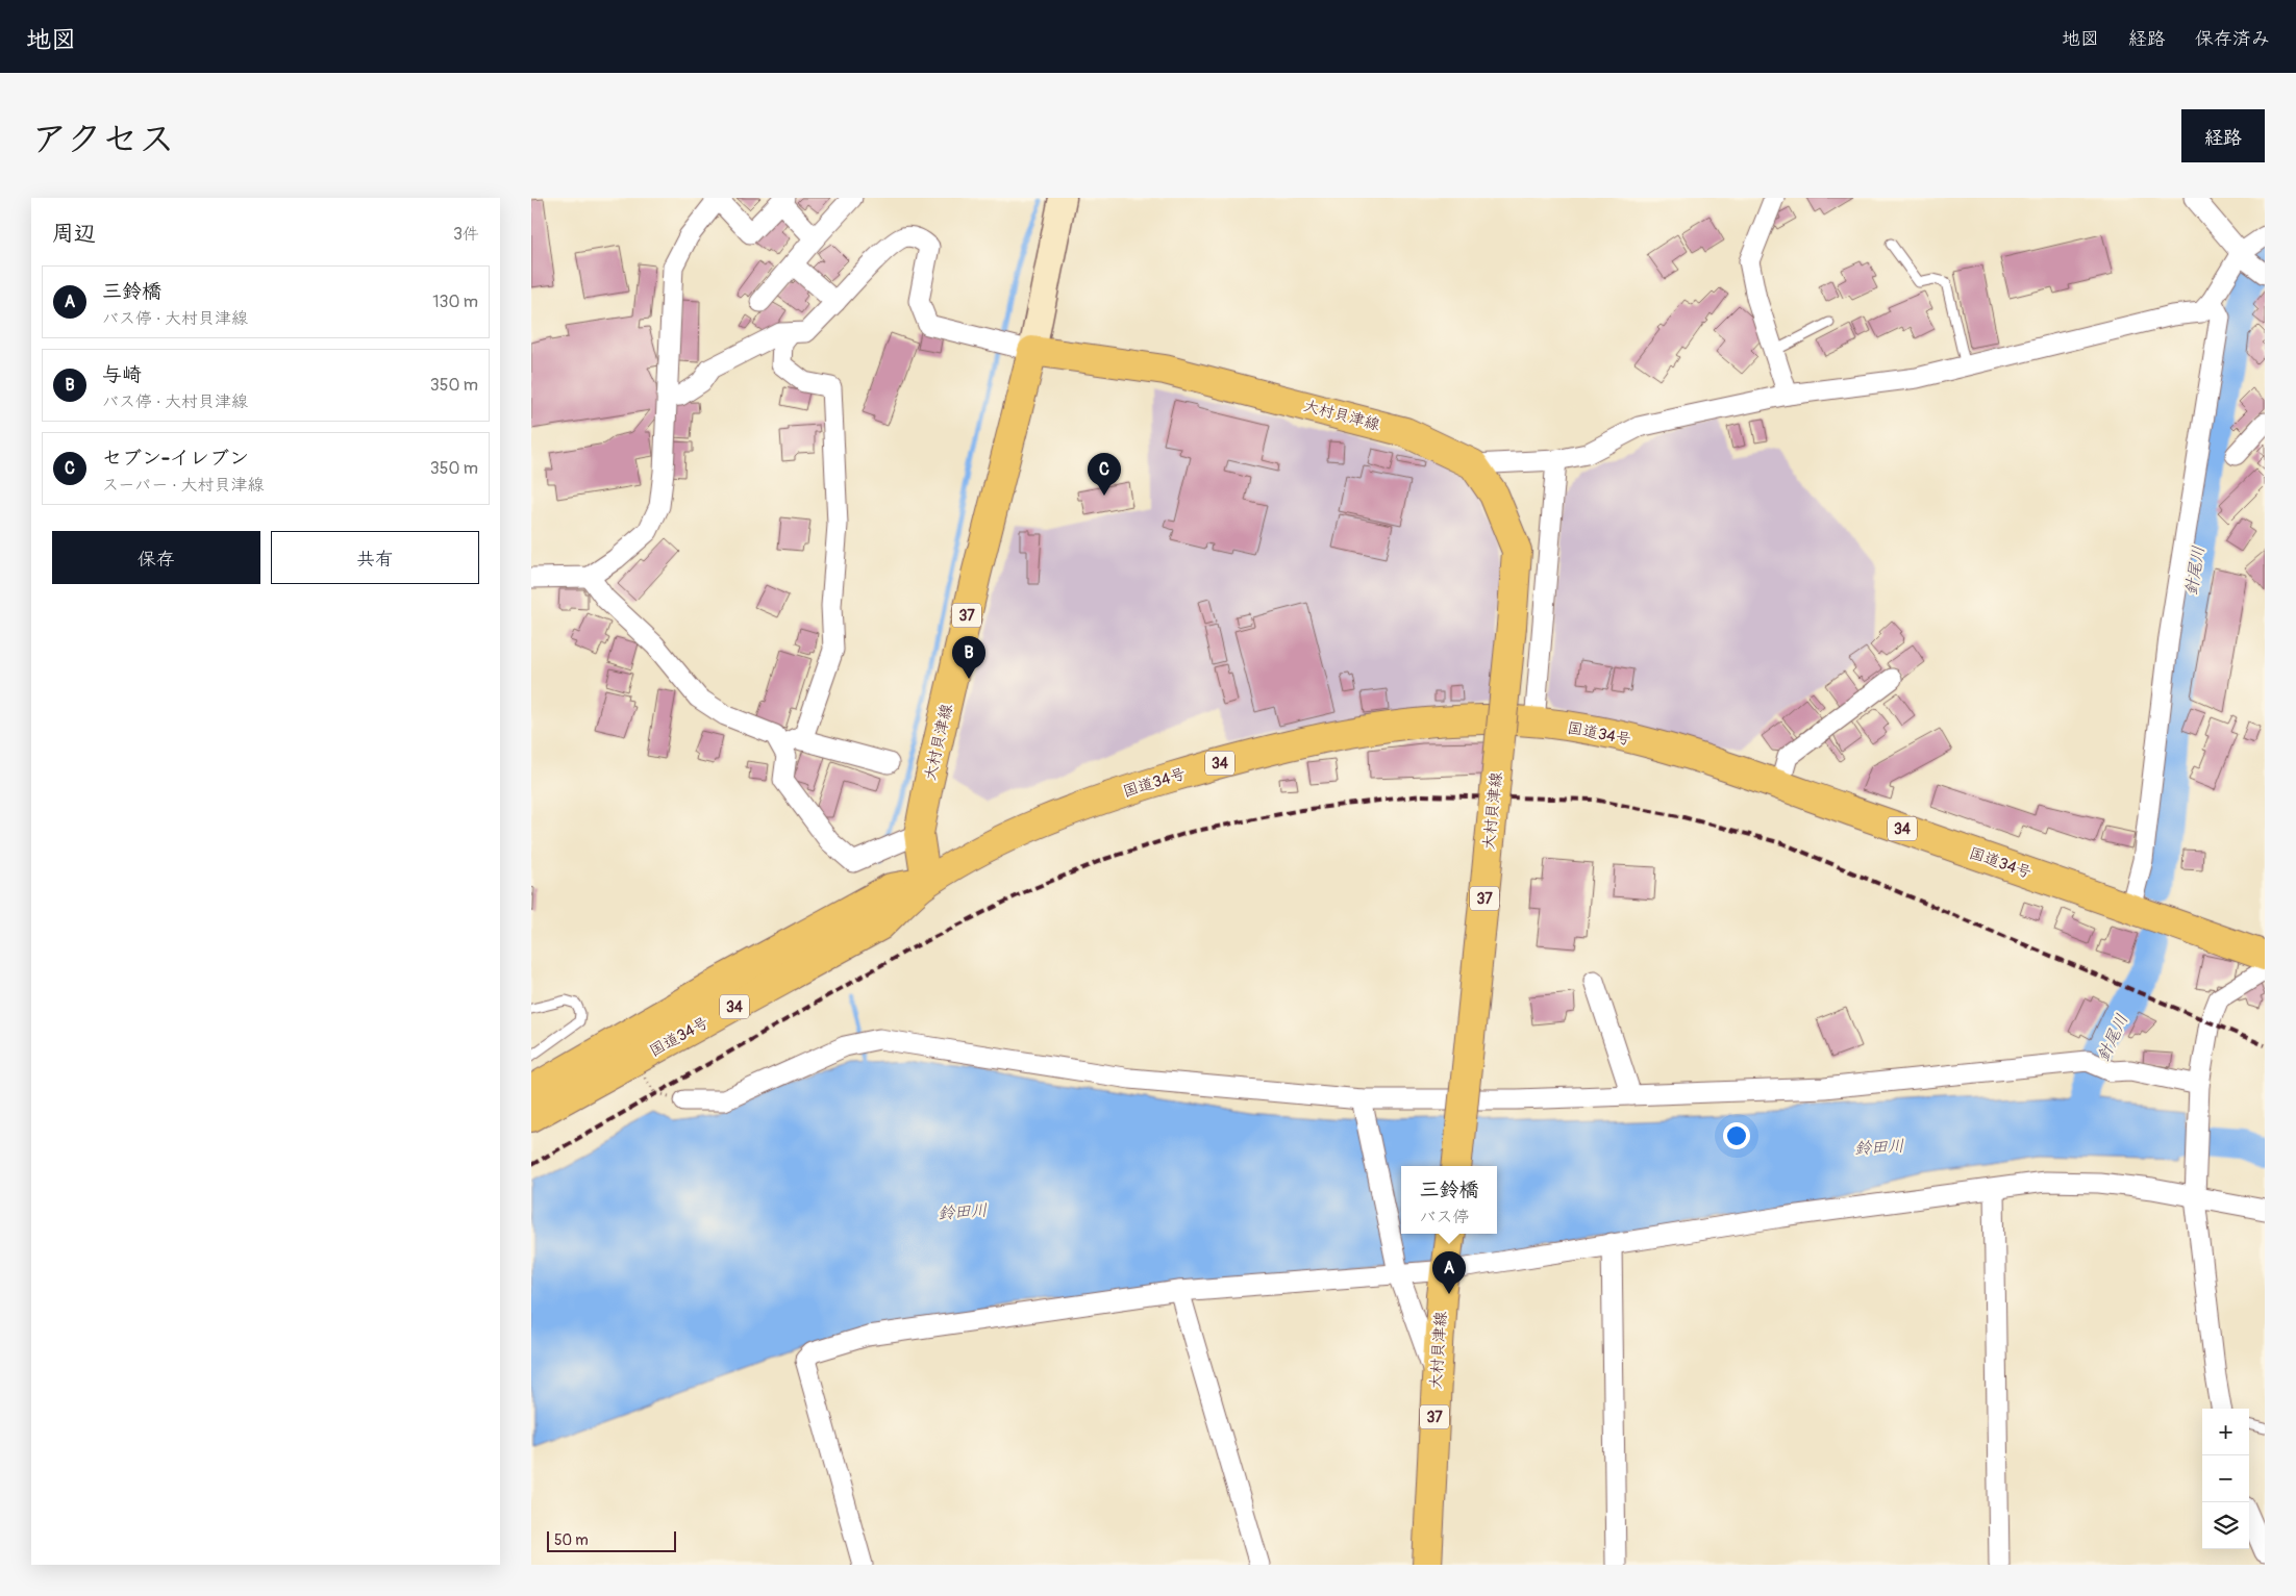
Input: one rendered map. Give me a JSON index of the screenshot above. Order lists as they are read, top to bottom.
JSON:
{
  "streets": {
    "main road": [
      "大村貝津線",
      "37",
      "国道34号",
      "34"
    ]
  },
  "crossings": [
    ["大村貝津線", "国道34号"]
  ],
  "water": ["針尾川", "鈴田川"],
  "scale_bar": "50 m",
  "page": {
    "header": "地図",
    "nav": ["地図", "経路", "保存済み"],
    "title": "アクセス",
    "buttons": [
      "経路",
      ["保存", "共有"]
    ],
    "heading": ["周辺", "3件"],
    "list": [
      {
        "mark": "A",
        "name": "三鈴橋",
        "note": "バス停 · 大村貝津線",
        "value": "130 m"
      },
      {
        "mark": "B",
        "name": "与崎",
        "note": "バス停 · 大村貝津線",
        "value": "350 m"
      },
      {
        "mark": "C",
        "name": "セブン-イレブン",
        "note": "スーパー · 大村貝津線",
        "value": "350 m"
      }
    ],
    "pins": ["C", "B", "A"],
    "popup": ["三鈴橋", "バス停"],
    "map_buttons": ["+", "−"],
    "scale": "50 m"
  }
}
